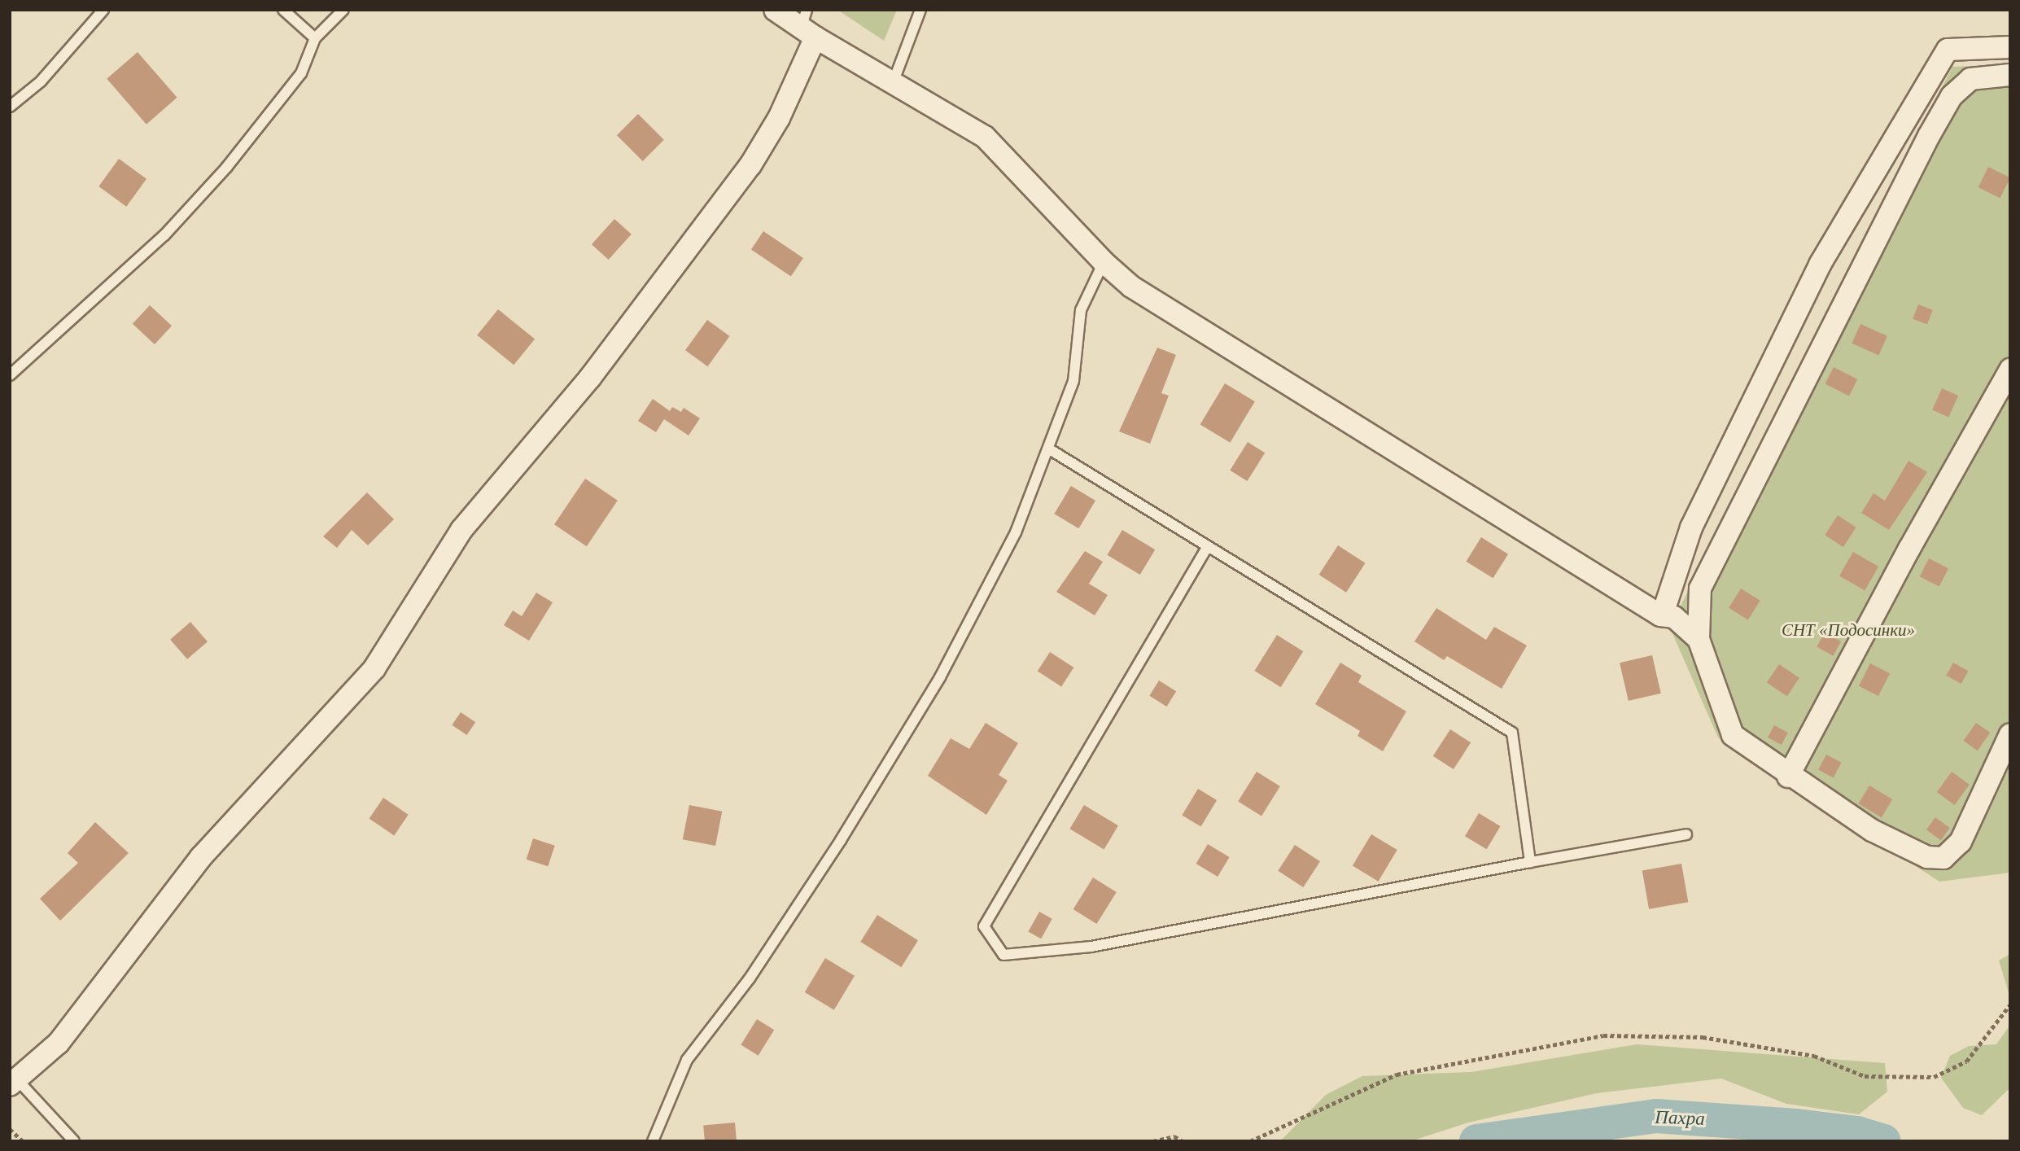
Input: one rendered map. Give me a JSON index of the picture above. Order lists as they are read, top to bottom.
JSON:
{
  "water": ["Пахра"],
  "parks": ["СНТ «Подосинки»"]
}
